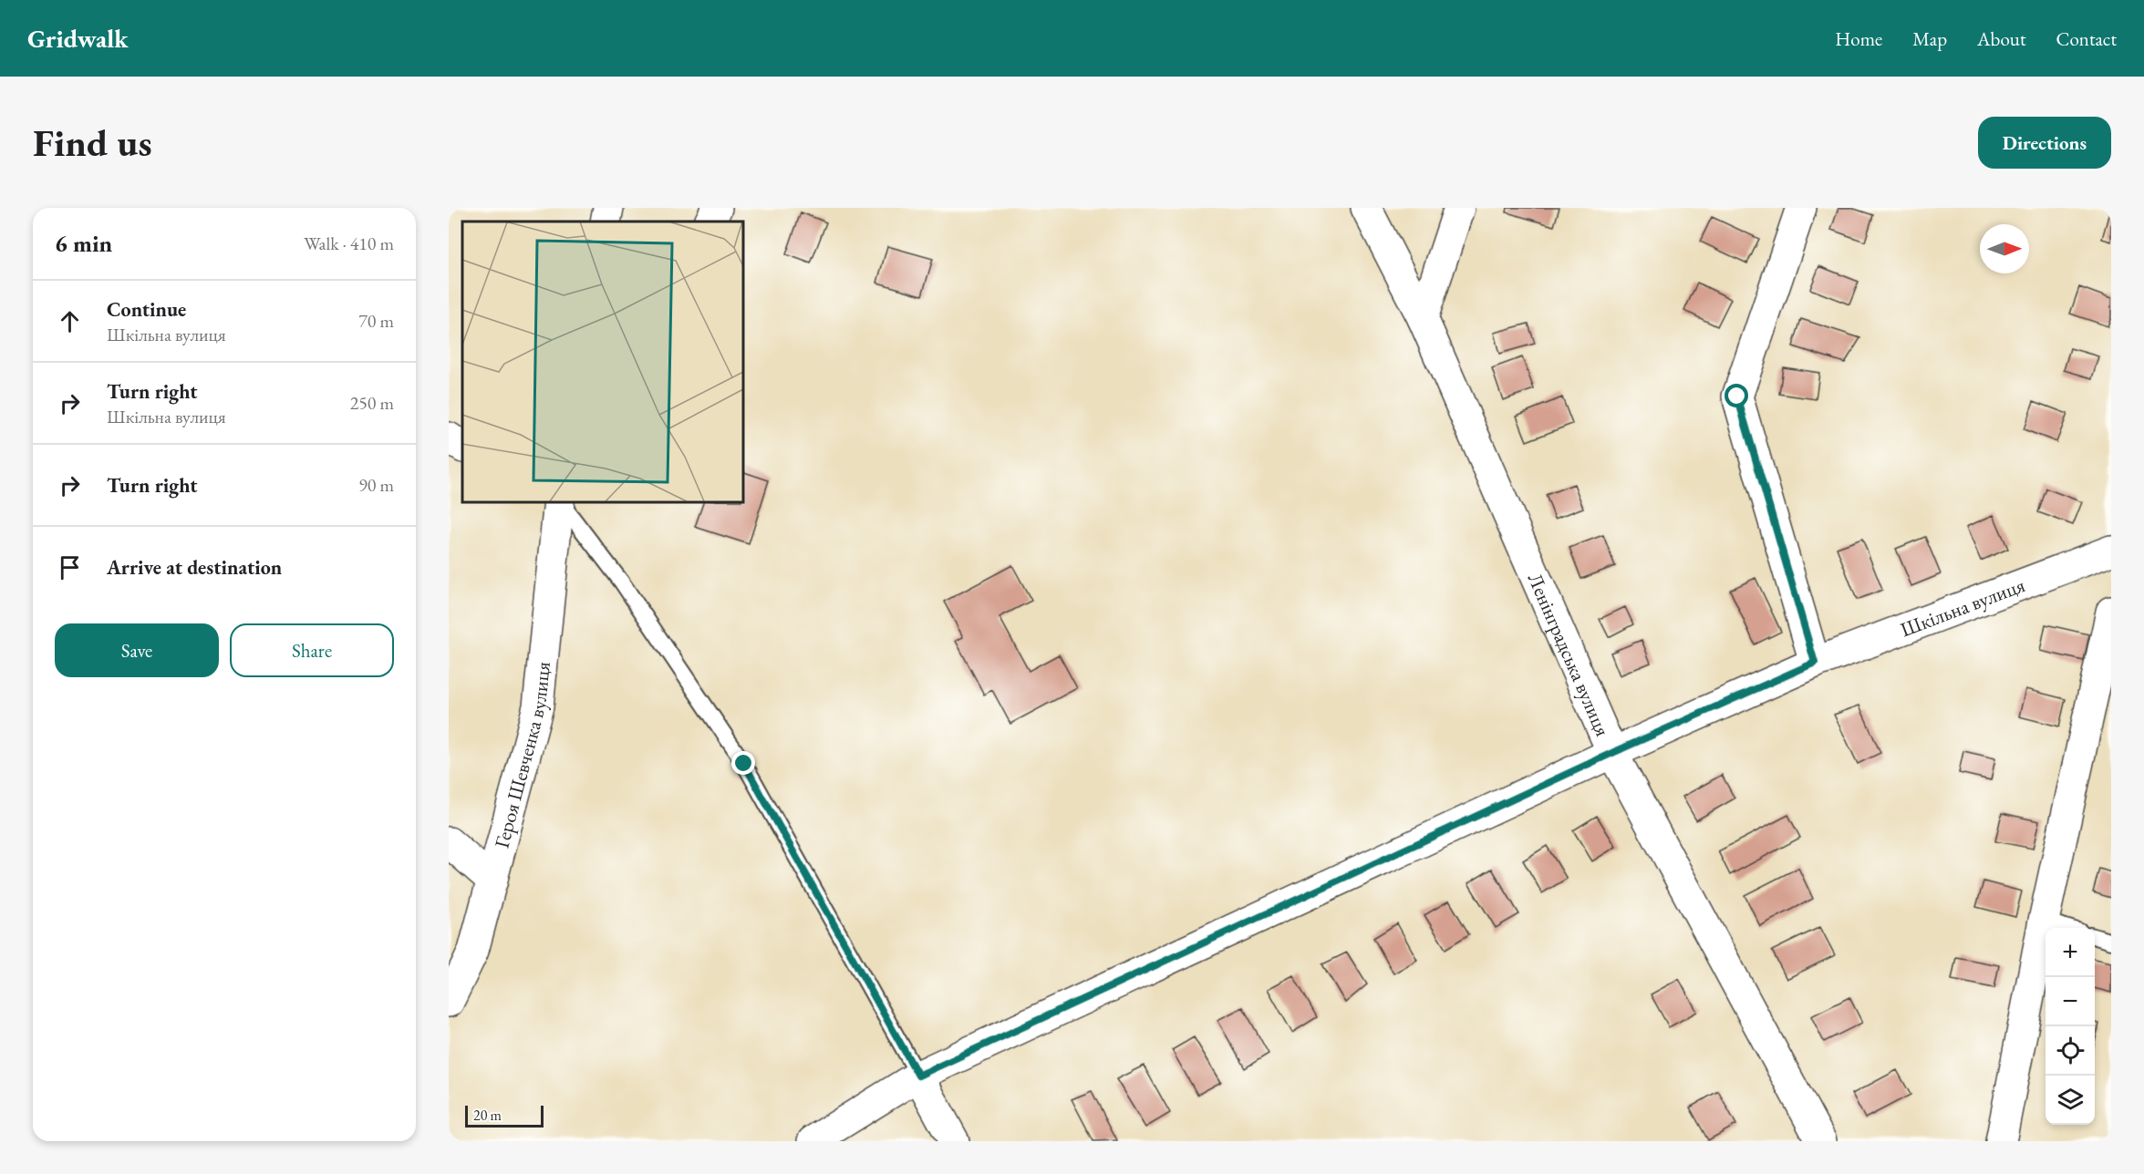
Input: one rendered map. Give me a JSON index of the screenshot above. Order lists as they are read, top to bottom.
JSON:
{
  "streets": {
    "street": ["Шкільна вулиця", "Ленінградська вулиця", "Героя Шевченка вулиця"]
  },
  "crossings": [
    ["Шкільна вулиця", "Ленінградська вулиця"]
  ],
  "scale_bar": "20 m",
  "north": "right",
  "page": {
    "header": "Gridwalk",
    "nav": [
      "Home",
      "Map",
      "About",
      "Contact"
    ],
    "buttons": [
      "Directions",
      ["Save", "Share"]
    ],
    "title": "Find us",
    "heading": ["6 min", "Walk · 410 m"],
    "list": [
      ["Continue", "Шкільна вулиця", "70 m"],
      ["Turn right", "Шкільна вулиця", "250 m"],
      ["Turn right", "90 m"],
      "Arrive at destination"
    ],
    "map_buttons": ["+", "−"],
    "scale": "20 m"
  }
}
